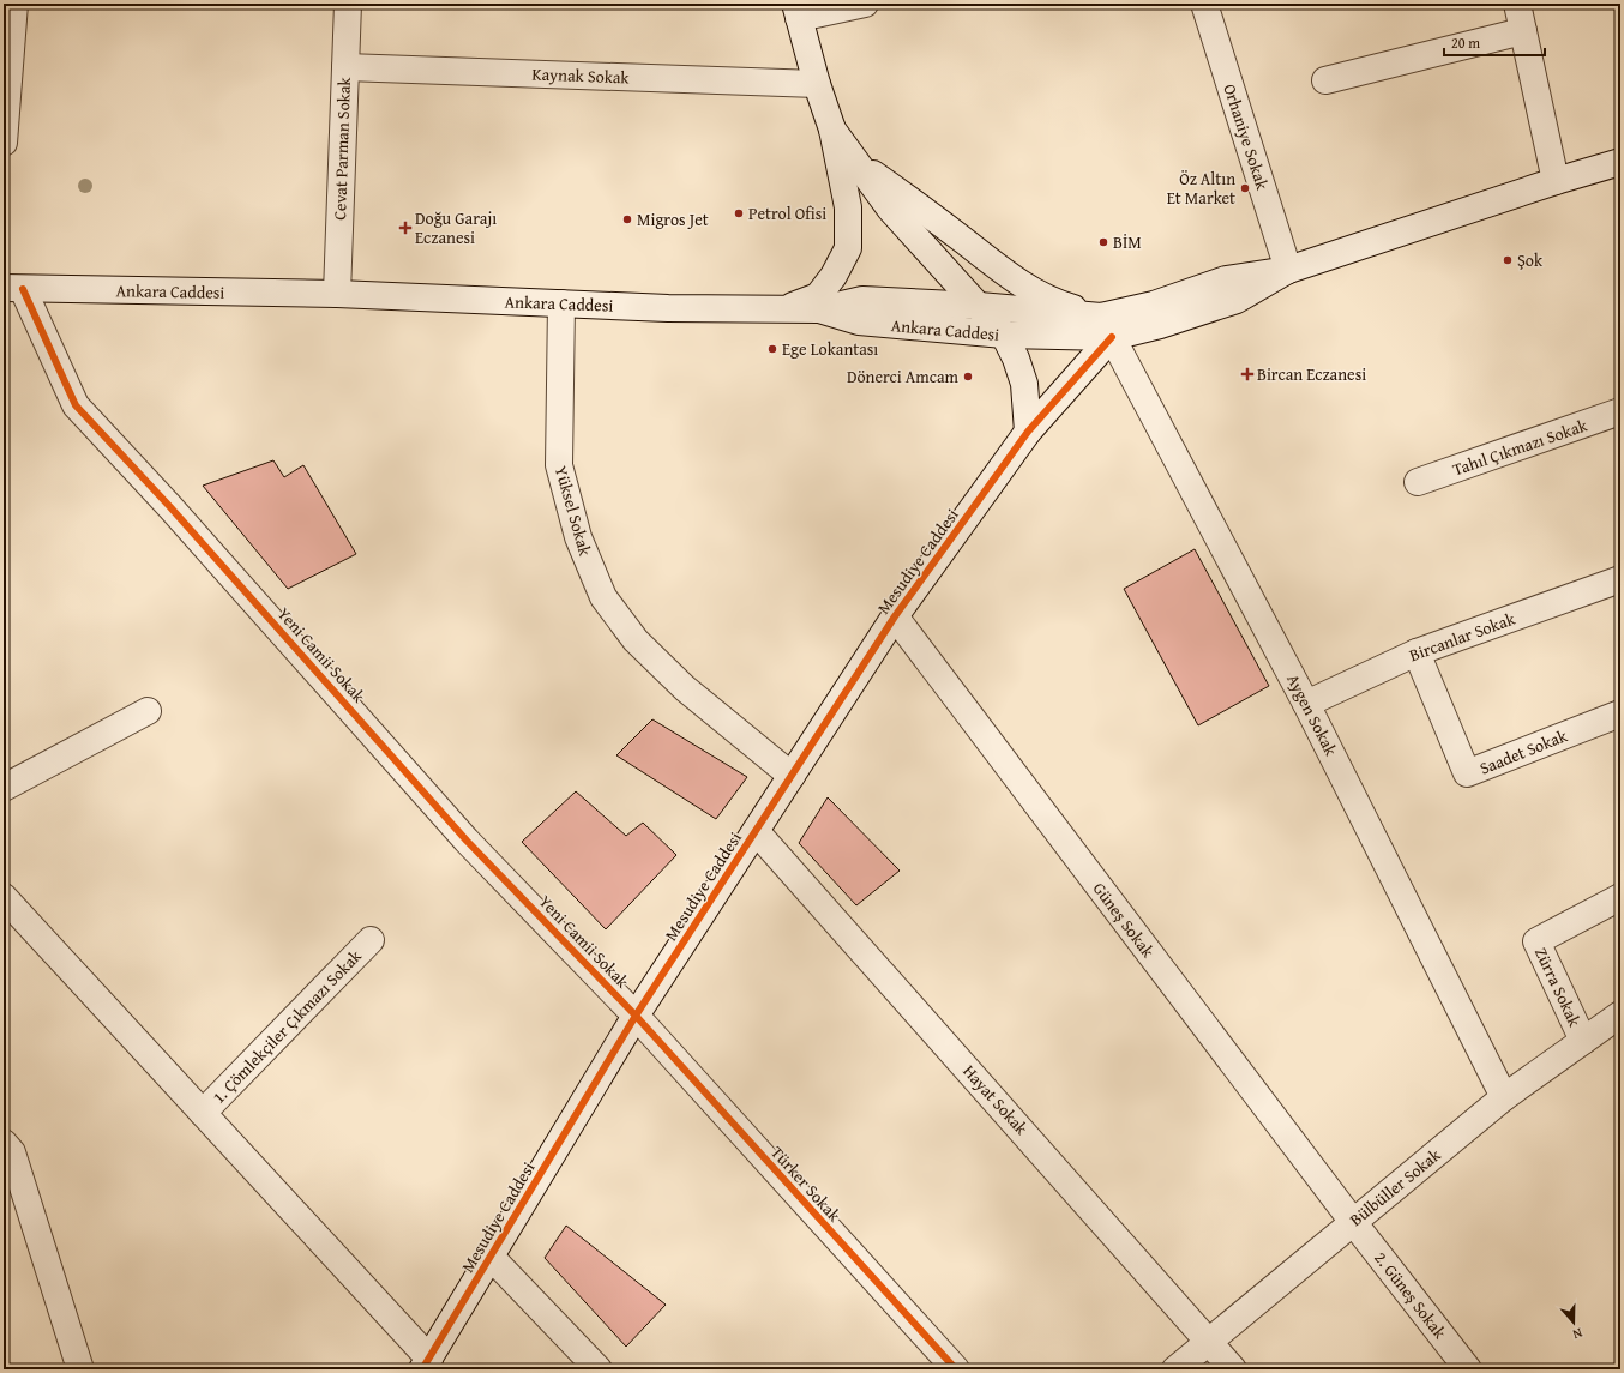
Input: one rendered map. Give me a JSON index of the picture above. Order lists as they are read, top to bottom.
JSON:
{
  "streets": {
    "street": [
      "Kaynak Sokak",
      "Orhaniye Sokak",
      "Cevat Parman Sokak",
      "Ankara Caddesi",
      "Tahıl Çıkmazı Sokak",
      "Yüksel Sokak",
      "Mesudiye Caddesi",
      "Bircanlar Sokak",
      "Yeni Camii Sokak",
      "Aygen Sokak",
      "Saadet Sokak",
      "Güneş Sokak",
      "Zürra Sokak",
      "1. Çömlekçiler Çıkmazı Sokak",
      "Hayat Sokak",
      "Türker Sokak",
      "Bülbüller Sokak",
      "2. Güneş Sokak"
    ]
  },
  "crossings": [
    ["Kaynak Sokak", "Cevat Parman Sokak"],
    ["Cevat Parman Sokak", "Ankara Caddesi"],
    ["Ankara Caddesi", "Yüksel Sokak"],
    ["Ankara Caddesi", "Mesudiye Caddesi"],
    ["Ankara Caddesi", "Yeni Camii Sokak"],
    ["Ankara Caddesi", "Aygen Sokak"],
    ["Yüksel Sokak", "Mesudiye Caddesi"],
    ["Mesudiye Caddesi", "Yeni Camii Sokak"],
    ["Mesudiye Caddesi", "Aygen Sokak"],
    ["Mesudiye Caddesi", "Güneş Sokak"],
    ["Mesudiye Caddesi", "Hayat Sokak"],
    ["Mesudiye Caddesi", "Türker Sokak"],
    ["Bircanlar Sokak", "Aygen Sokak"],
    ["Bircanlar Sokak", "Saadet Sokak"],
    ["Yeni Camii Sokak", "Türker Sokak"],
    ["Aygen Sokak", "Bülbüller Sokak"],
    ["Güneş Sokak", "Bülbüller Sokak"],
    ["Güneş Sokak", "2. Güneş Sokak"],
    ["Zürra Sokak", "Bülbüller Sokak"],
    ["Hayat Sokak", "Bülbüller Sokak"],
    ["Bülbüller Sokak", "2. Güneş Sokak"]
  ],
  "places": {
    "other": [
      "Öz Altın Et Market",
      "Petrol Ofisi",
      "Migros Jet",
      "BİM",
      "Şok",
      "Ege Lokantası",
      "Dönerci Amcam"
    ],
    "health": ["Doğu Garajı Eczanesi", "Bircan Eczanesi"]
  },
  "scale_bar": "20 m",
  "north": "bottom"
}
